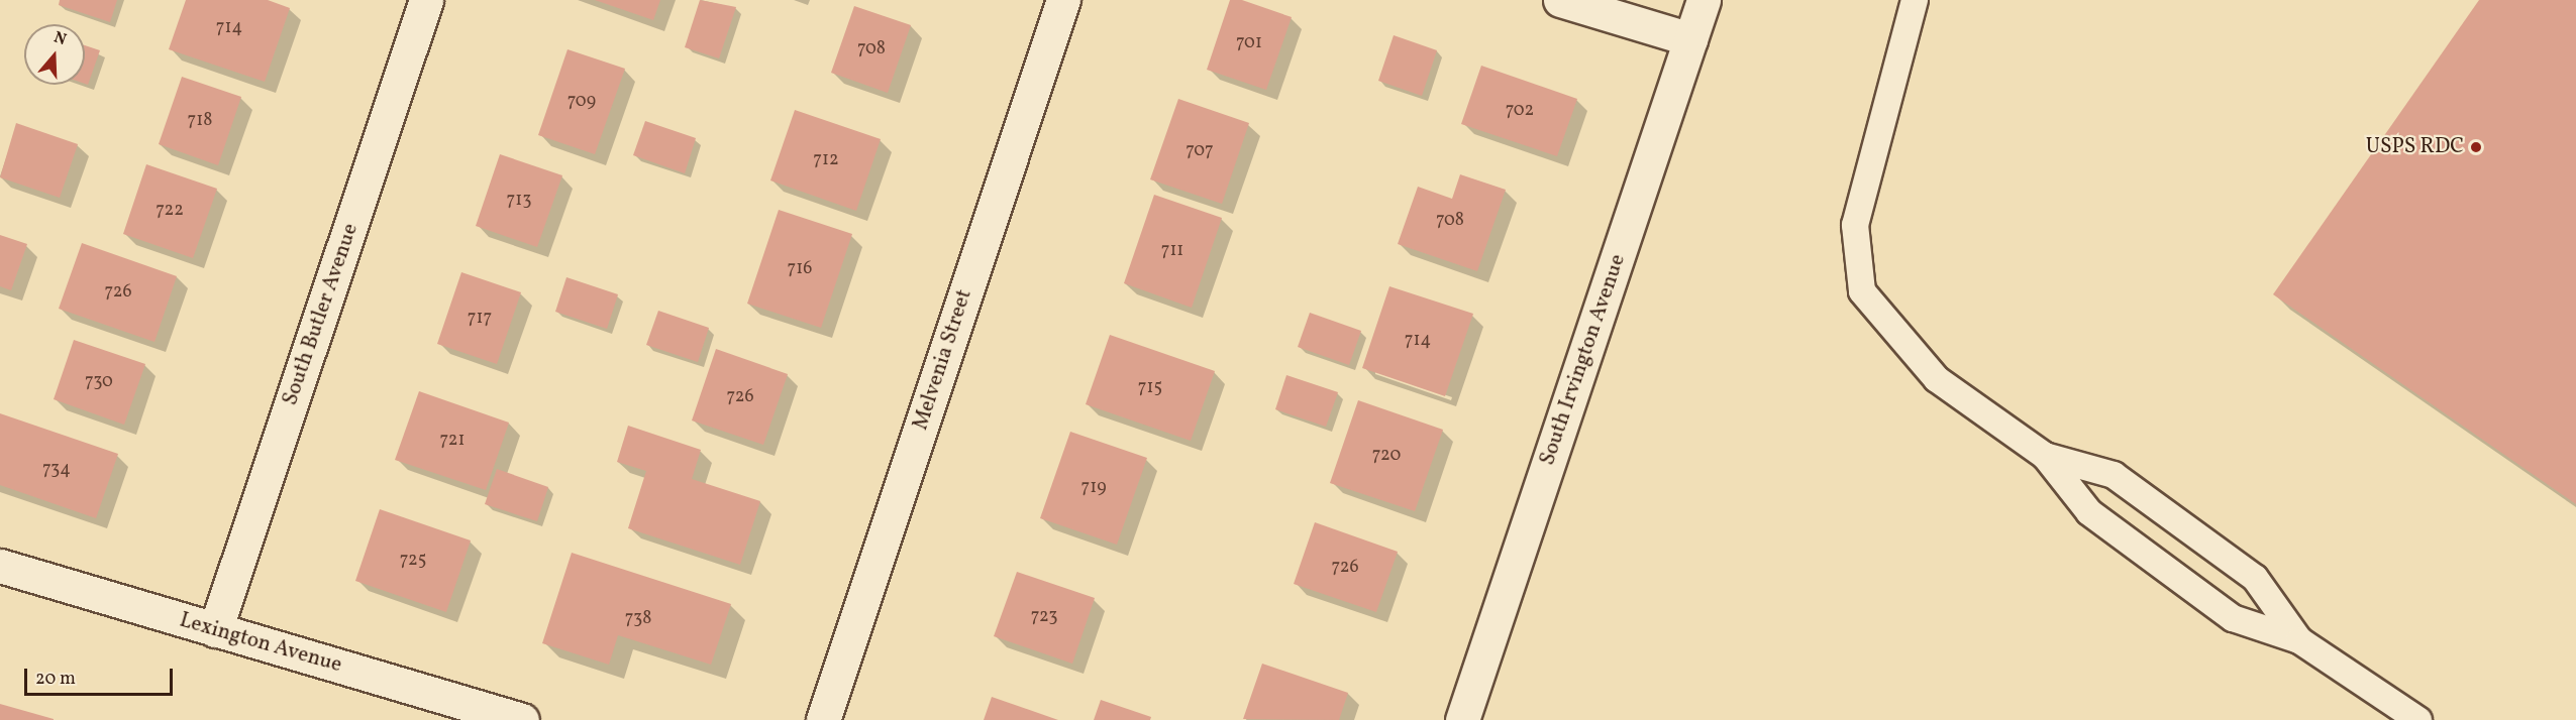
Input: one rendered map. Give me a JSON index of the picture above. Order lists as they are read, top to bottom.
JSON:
{
  "streets": {
    "street": [
      "South Butler Avenue",
      "Melvenia Street",
      "South Irvington Avenue",
      "Lexington Avenue"
    ]
  },
  "crossings": [
    ["South Butler Avenue", "Lexington Avenue"]
  ],
  "places": ["USPS RDC"],
  "house_numbers": [
    "714",
    "701",
    "708",
    "709",
    "702",
    "718",
    "707",
    "712",
    "713",
    "722",
    "708",
    "711",
    "716",
    "726",
    "717",
    "714",
    "730",
    "715",
    "726",
    "721",
    "720",
    "734",
    "719",
    "725",
    "726",
    "723",
    "738"
  ],
  "scale_bar": "20 m",
  "north": "top"
}
